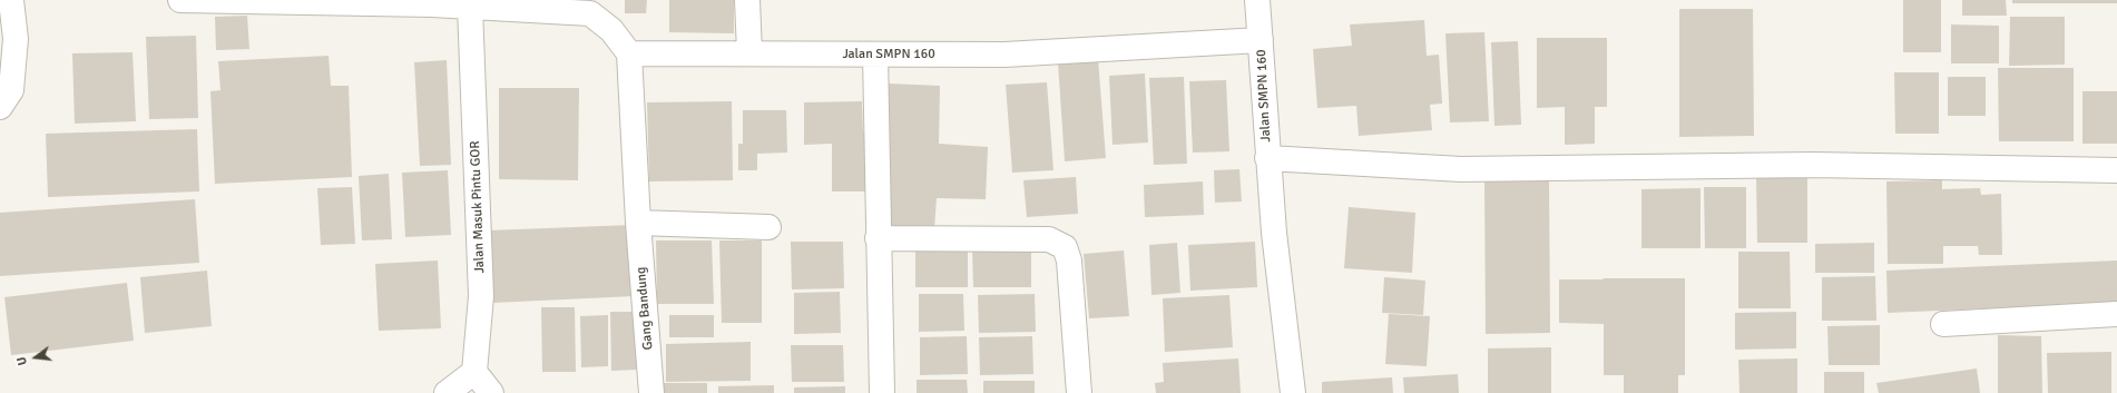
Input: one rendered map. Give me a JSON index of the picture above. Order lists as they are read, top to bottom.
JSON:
{
  "streets": {
    "street": ["Jalan SMPN 160", "Jalan Masuk Pintu GOR", "Gang Bandung"]
  },
  "crossings": [
    ["Jalan SMPN 160", "Gang Bandung"]
  ],
  "north": "left"
}
